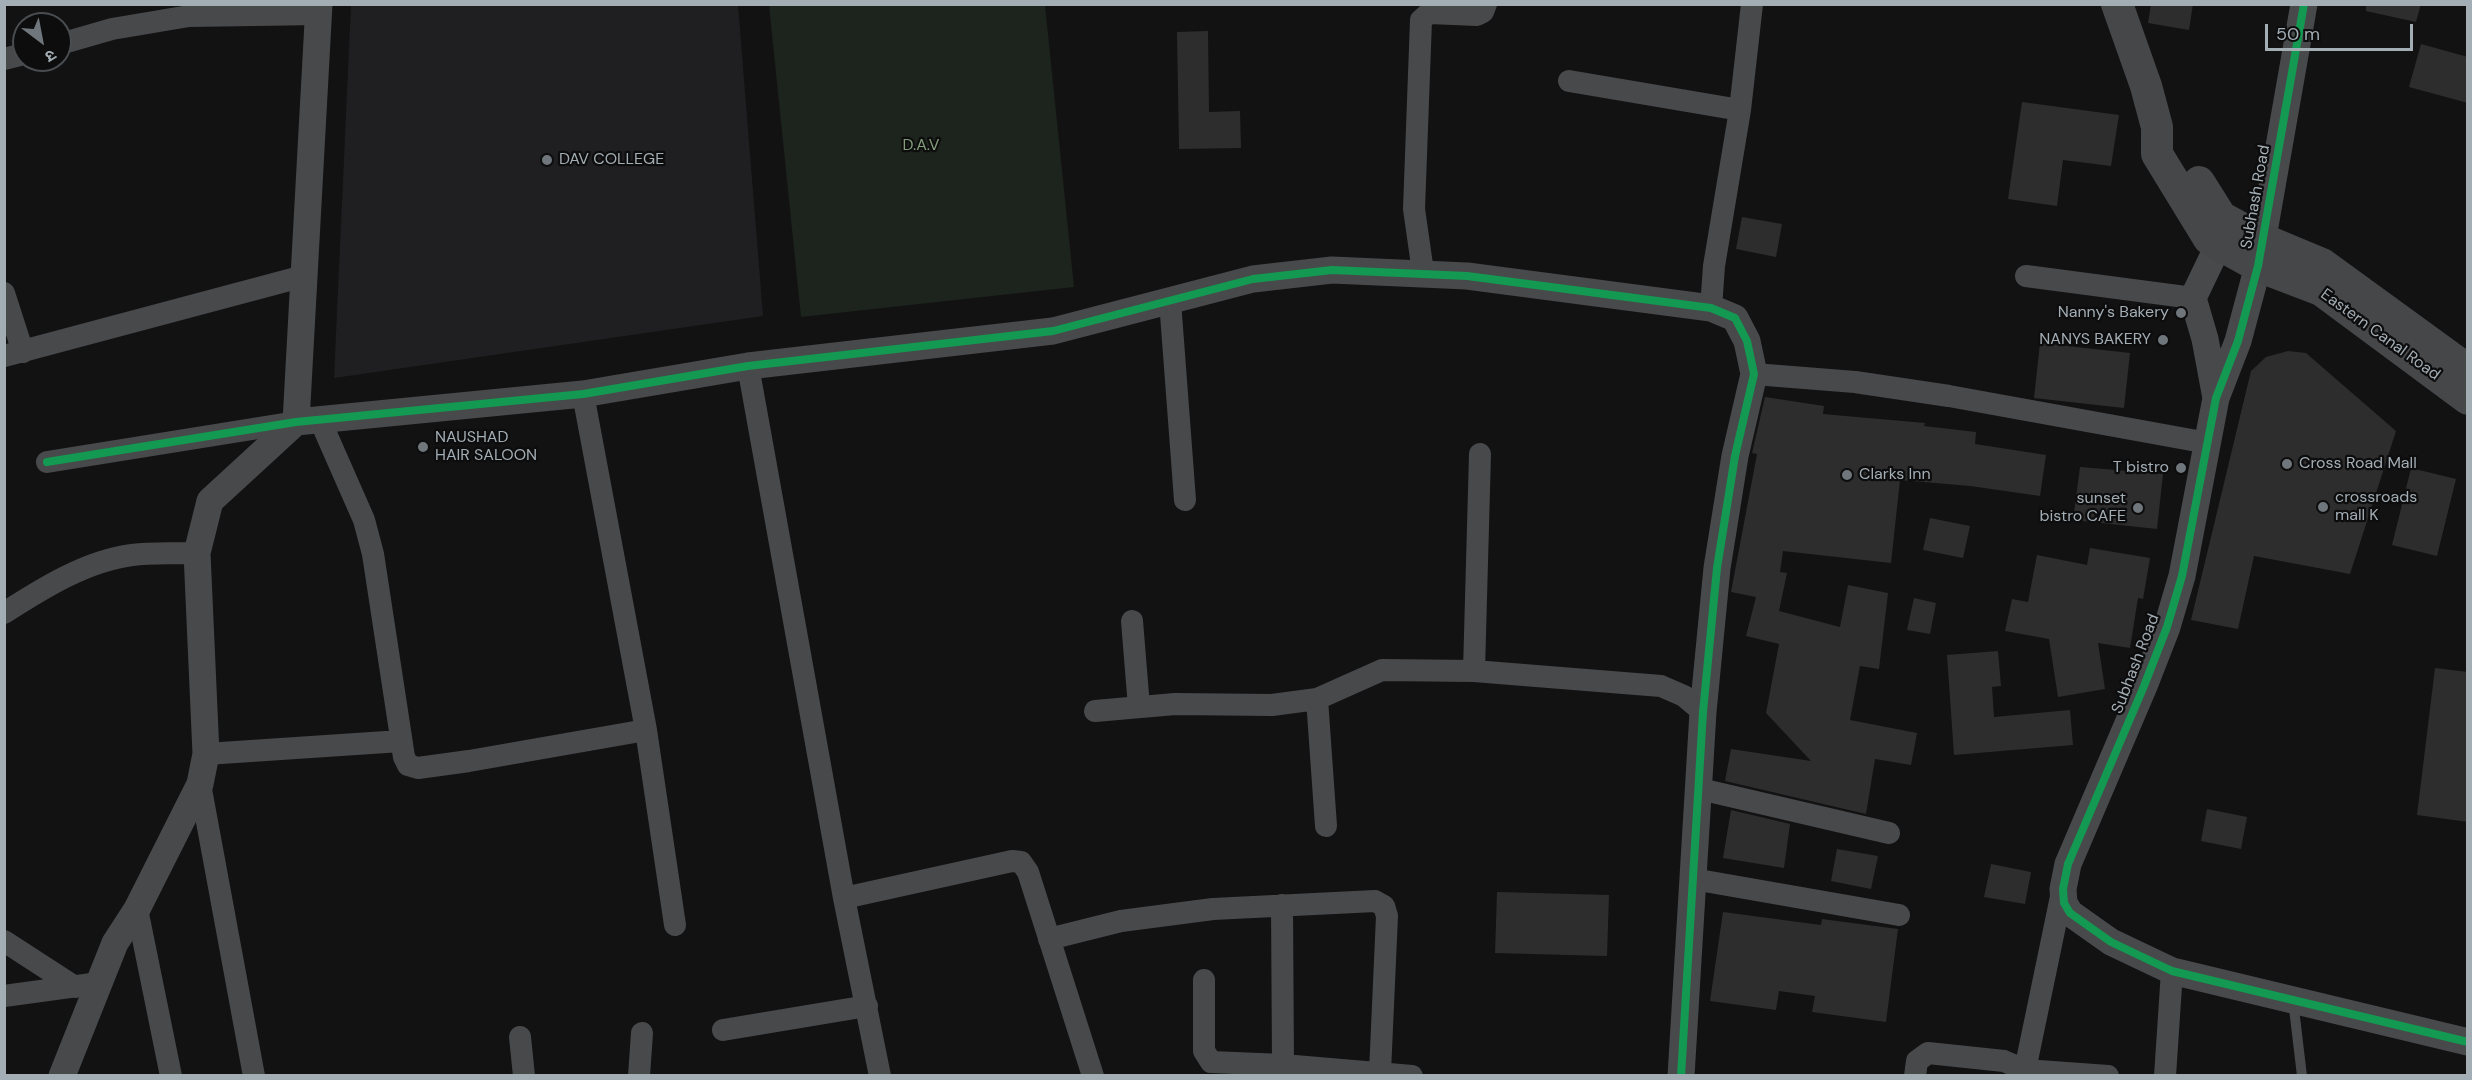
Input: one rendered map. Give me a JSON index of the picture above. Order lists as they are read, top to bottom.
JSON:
{
  "streets": {
    "main road": ["Eastern Canal Road"],
    "street": ["Subhash Road"]
  },
  "crossings": [
    ["Subhash Road", "Eastern Canal Road"]
  ],
  "parks": ["D.A.V"],
  "places": [
    "DAV COLLEGE",
    "Nanny's Bakery",
    "NANYS BAKERY",
    "NAUSHAD HAIR SALOON",
    "Cross Road Mall",
    "T bistro",
    "Clarks Inn",
    "crossroads mall K",
    "sunset bistro CAFE"
  ],
  "scale_bar": "50 m",
  "north": "bottom right"
}
